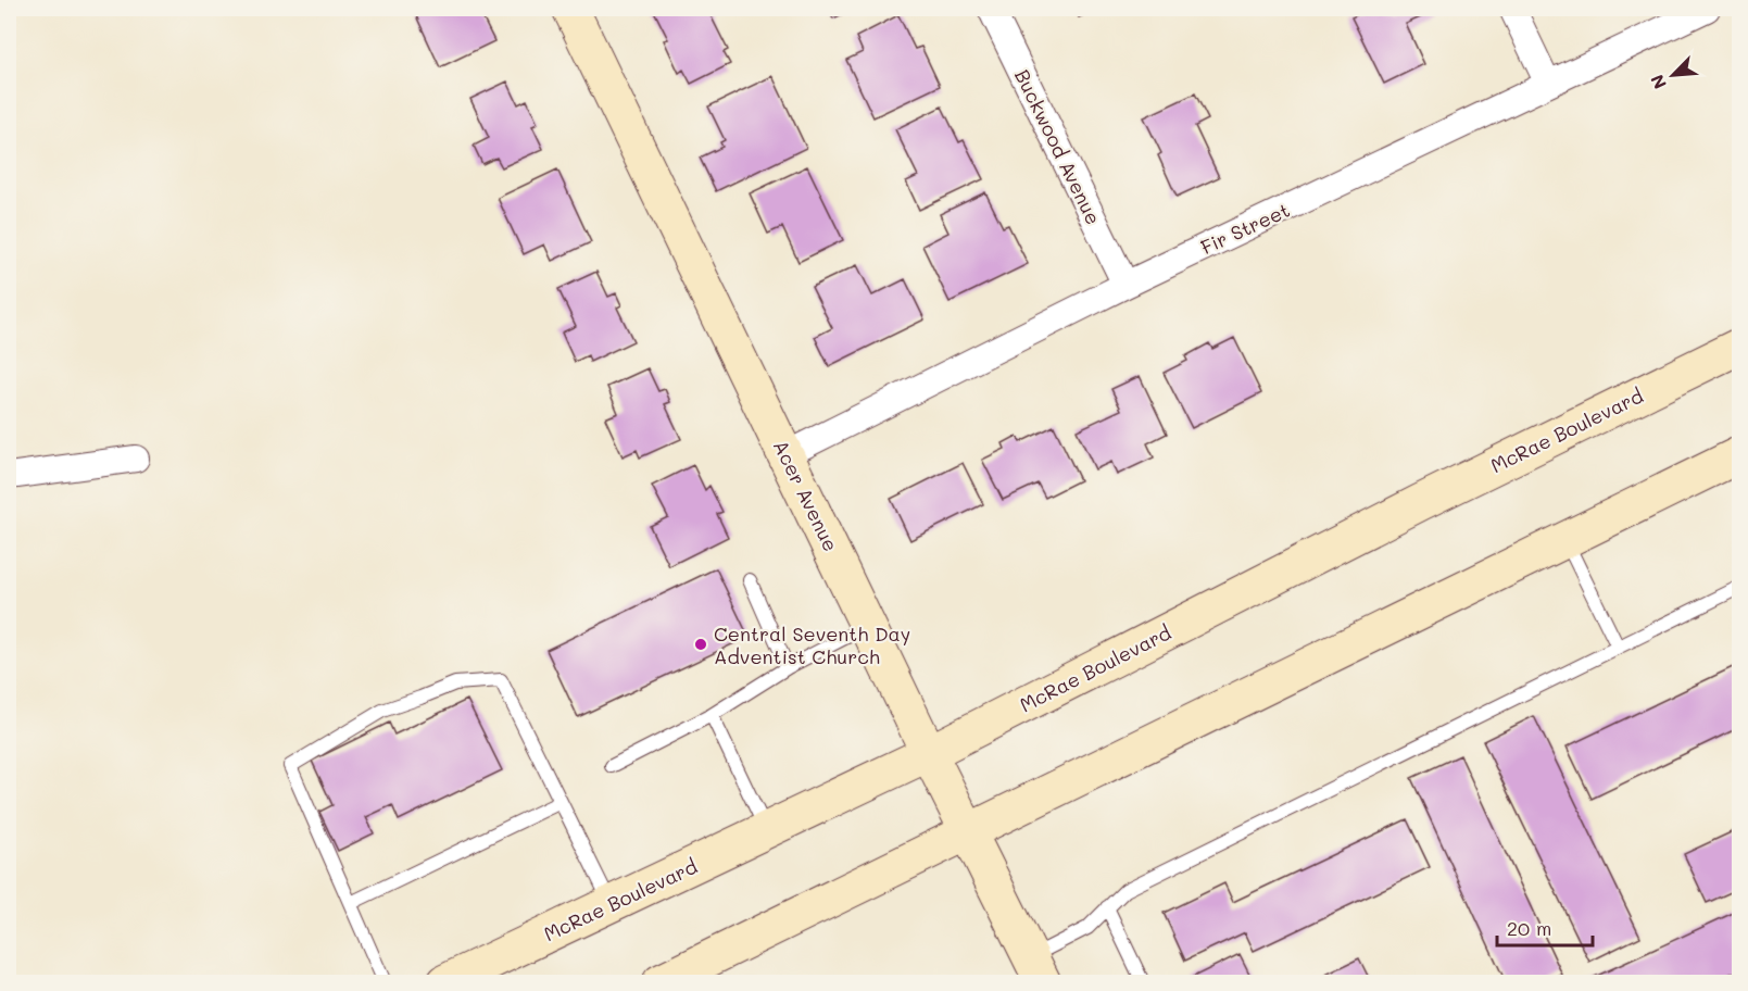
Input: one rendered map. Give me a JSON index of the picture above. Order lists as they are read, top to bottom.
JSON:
{
  "streets": {
    "main road": ["McRae Boulevard", "Acer Avenue"],
    "street": ["Buckwood Avenue", "Fir Street"]
  },
  "crossings": [
    ["Buckwood Avenue", "Fir Street"],
    ["Fir Street", "Acer Avenue"],
    ["McRae Boulevard", "Acer Avenue"]
  ],
  "places": ["Central Seventh Day Adventist Church"],
  "scale_bar": "20 m",
  "north": "bottom left"
}
